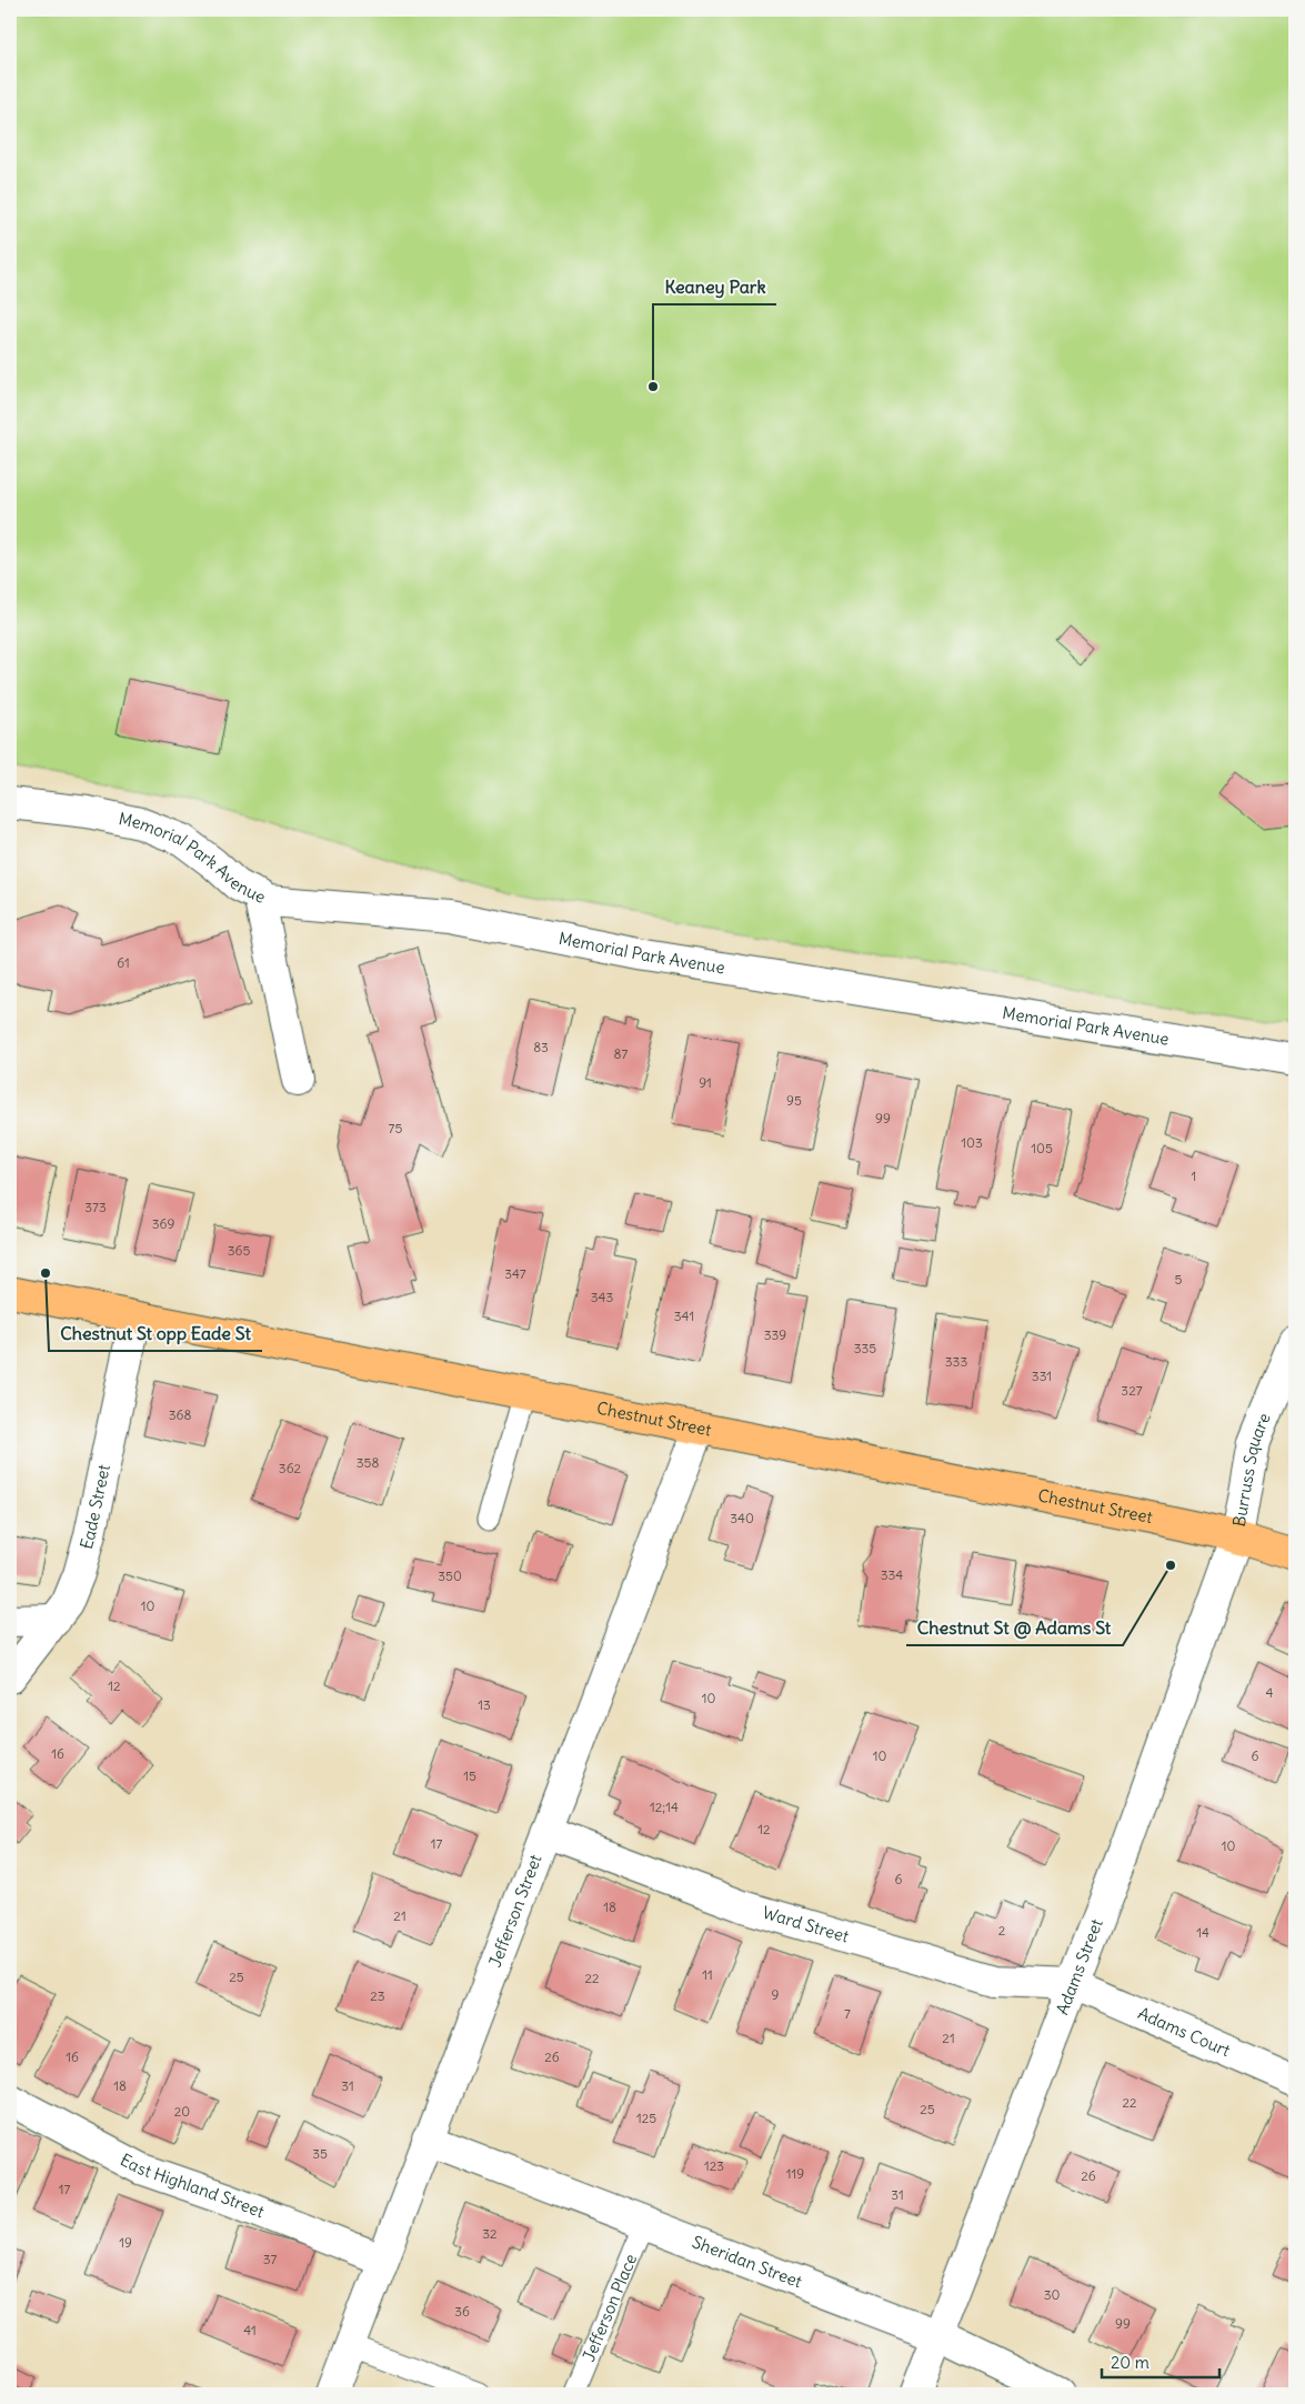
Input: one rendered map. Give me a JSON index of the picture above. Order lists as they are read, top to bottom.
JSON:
{
  "streets": {
    "main road": ["Chestnut Street"],
    "street": [
      "Memorial Park Avenue",
      "Burruss Square",
      "Eade Street",
      "Jefferson Street",
      "Ward Street",
      "Adams Street",
      "Adams Court",
      "East Highland Street",
      "Sheridan Street"
    ],
    "lane": ["Jefferson Place"]
  },
  "crossings": [
    ["Chestnut Street", "Burruss Square"],
    ["Chestnut Street", "Eade Street"],
    ["Chestnut Street", "Jefferson Street"],
    ["Chestnut Street", "Adams Street"],
    ["Burruss Square", "Adams Street"],
    ["Jefferson Street", "Ward Street"],
    ["Jefferson Street", "East Highland Street"],
    ["Jefferson Street", "Sheridan Street"],
    ["Ward Street", "Adams Street"],
    ["Ward Street", "Adams Court"],
    ["Adams Street", "Adams Court"],
    ["Adams Street", "Sheridan Street"],
    ["Sheridan Street", "Jefferson Place"]
  ],
  "places": ["Keaney Park", "Chestnut St opp Eade St", "Chestnut St @ Adams St"],
  "house_numbers": [
    "61",
    "83",
    "87",
    "91",
    "95",
    "99",
    "75",
    "103",
    "105",
    "1",
    "373",
    "369",
    "365",
    "347",
    "5",
    "343",
    "341",
    "339",
    "335",
    "333",
    "331",
    "327",
    "368",
    "358",
    "362",
    "340",
    "334",
    "350",
    "10",
    "12",
    "4",
    "10",
    "13",
    "16",
    "10",
    "6",
    "15",
    "12;14",
    "12",
    "17",
    "10",
    "6",
    "18",
    "21",
    "2",
    "14",
    "11",
    "25",
    "22",
    "9",
    "23",
    "7",
    "21",
    "16",
    "26",
    "18",
    "31",
    "22",
    "25",
    "20",
    "125",
    "35",
    "123",
    "119",
    "26",
    "17",
    "31",
    "32",
    "19",
    "37",
    "30",
    "36",
    "99",
    "41"
  ],
  "scale_bar": "20 m"
}
